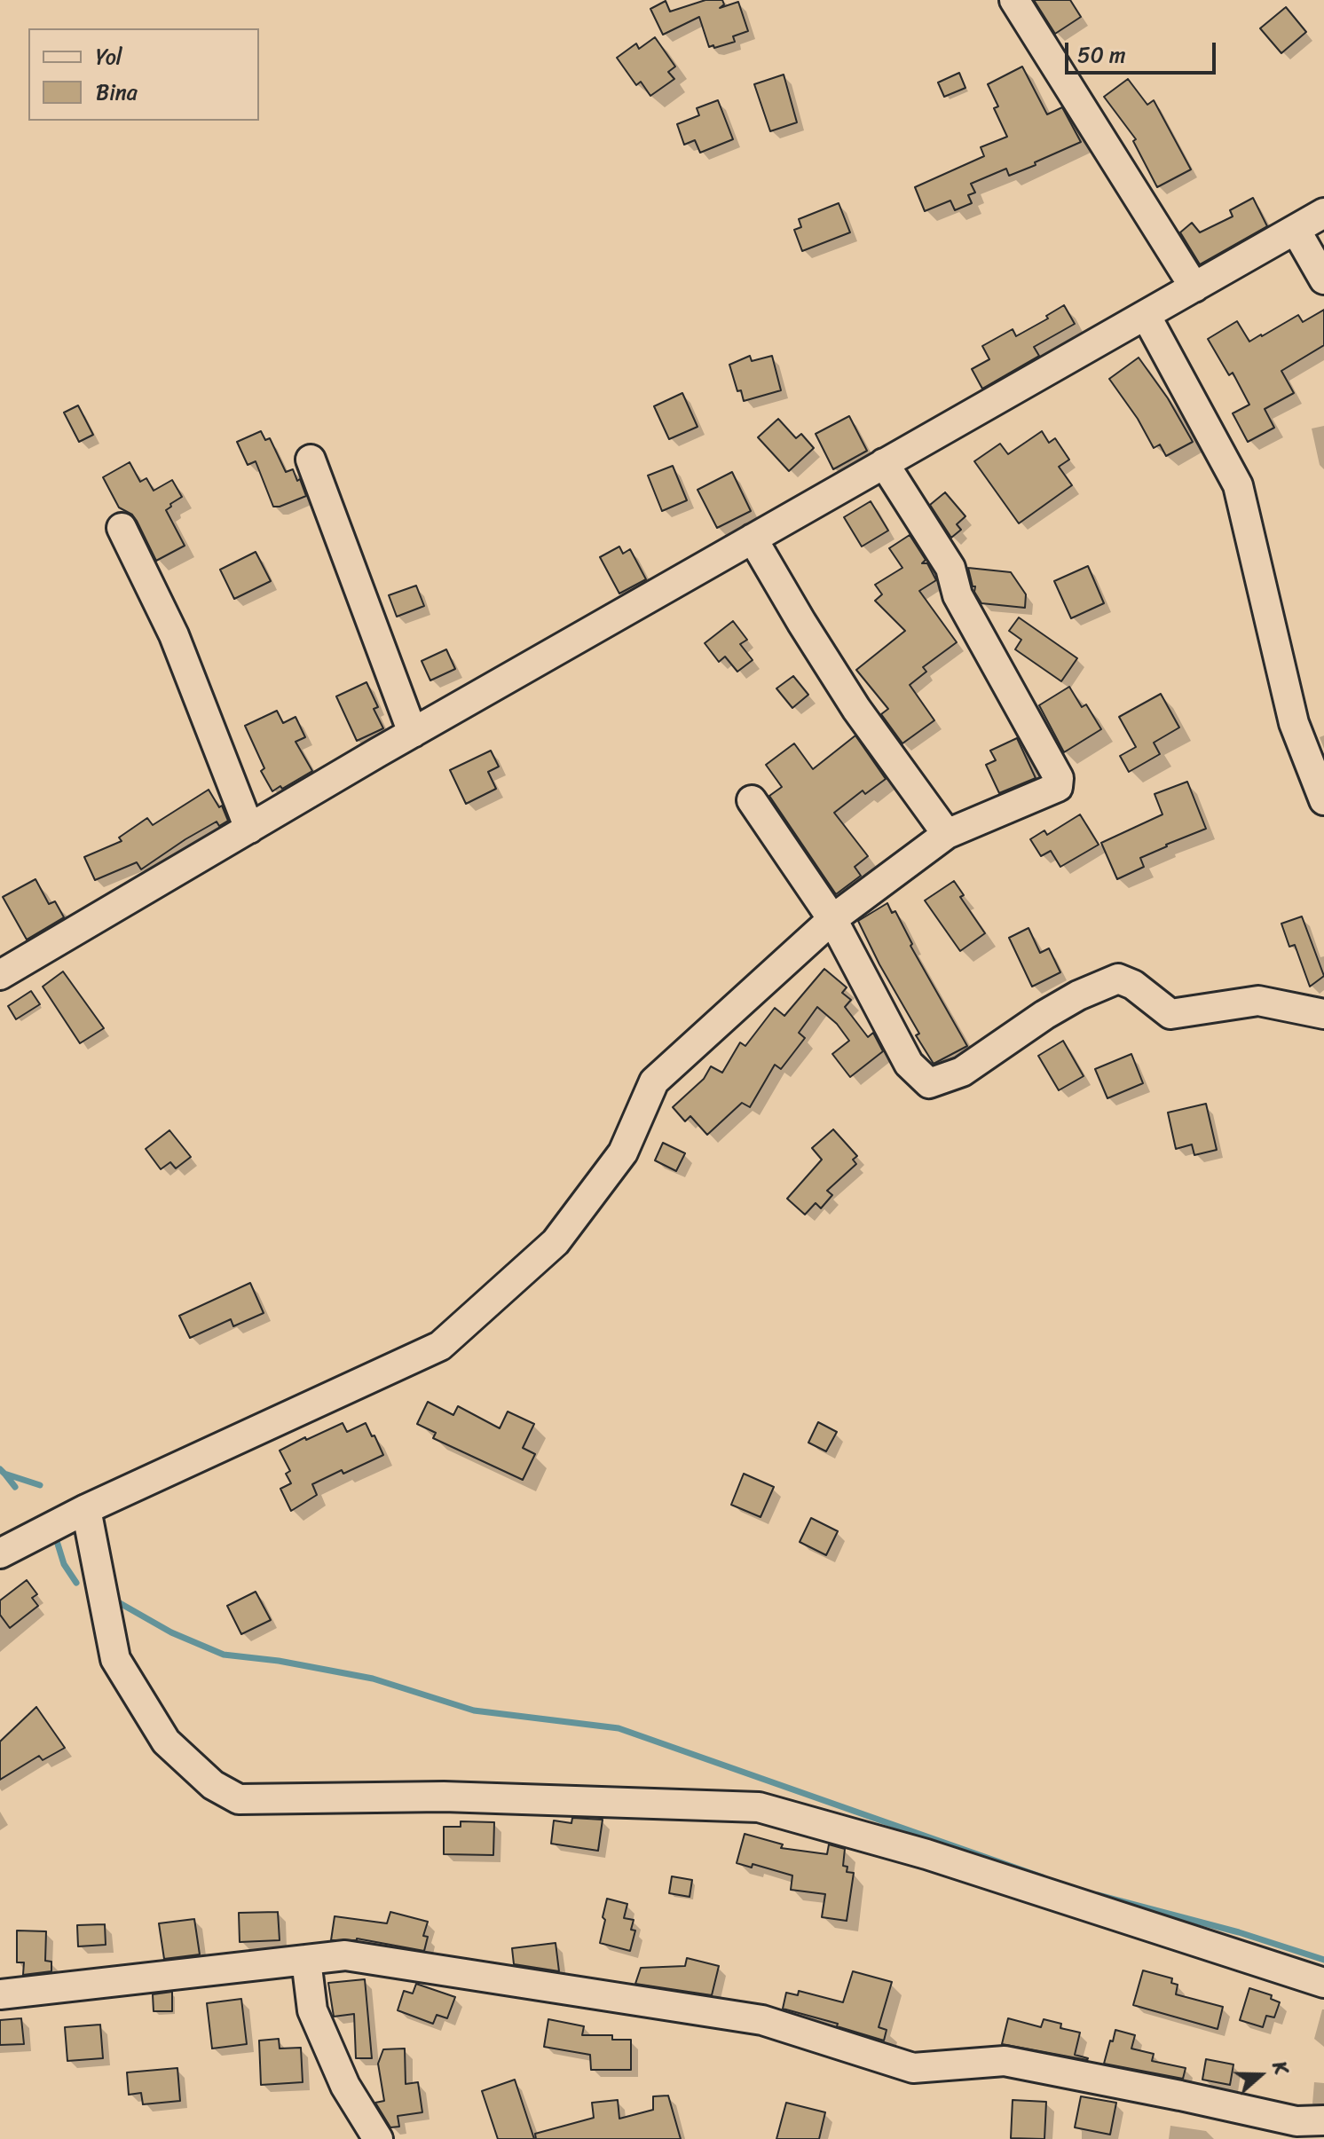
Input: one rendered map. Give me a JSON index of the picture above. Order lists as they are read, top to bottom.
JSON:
{
  "legend": ["Yol", "Bina"],
  "scale_bar": "50 m",
  "north": "right"
}
